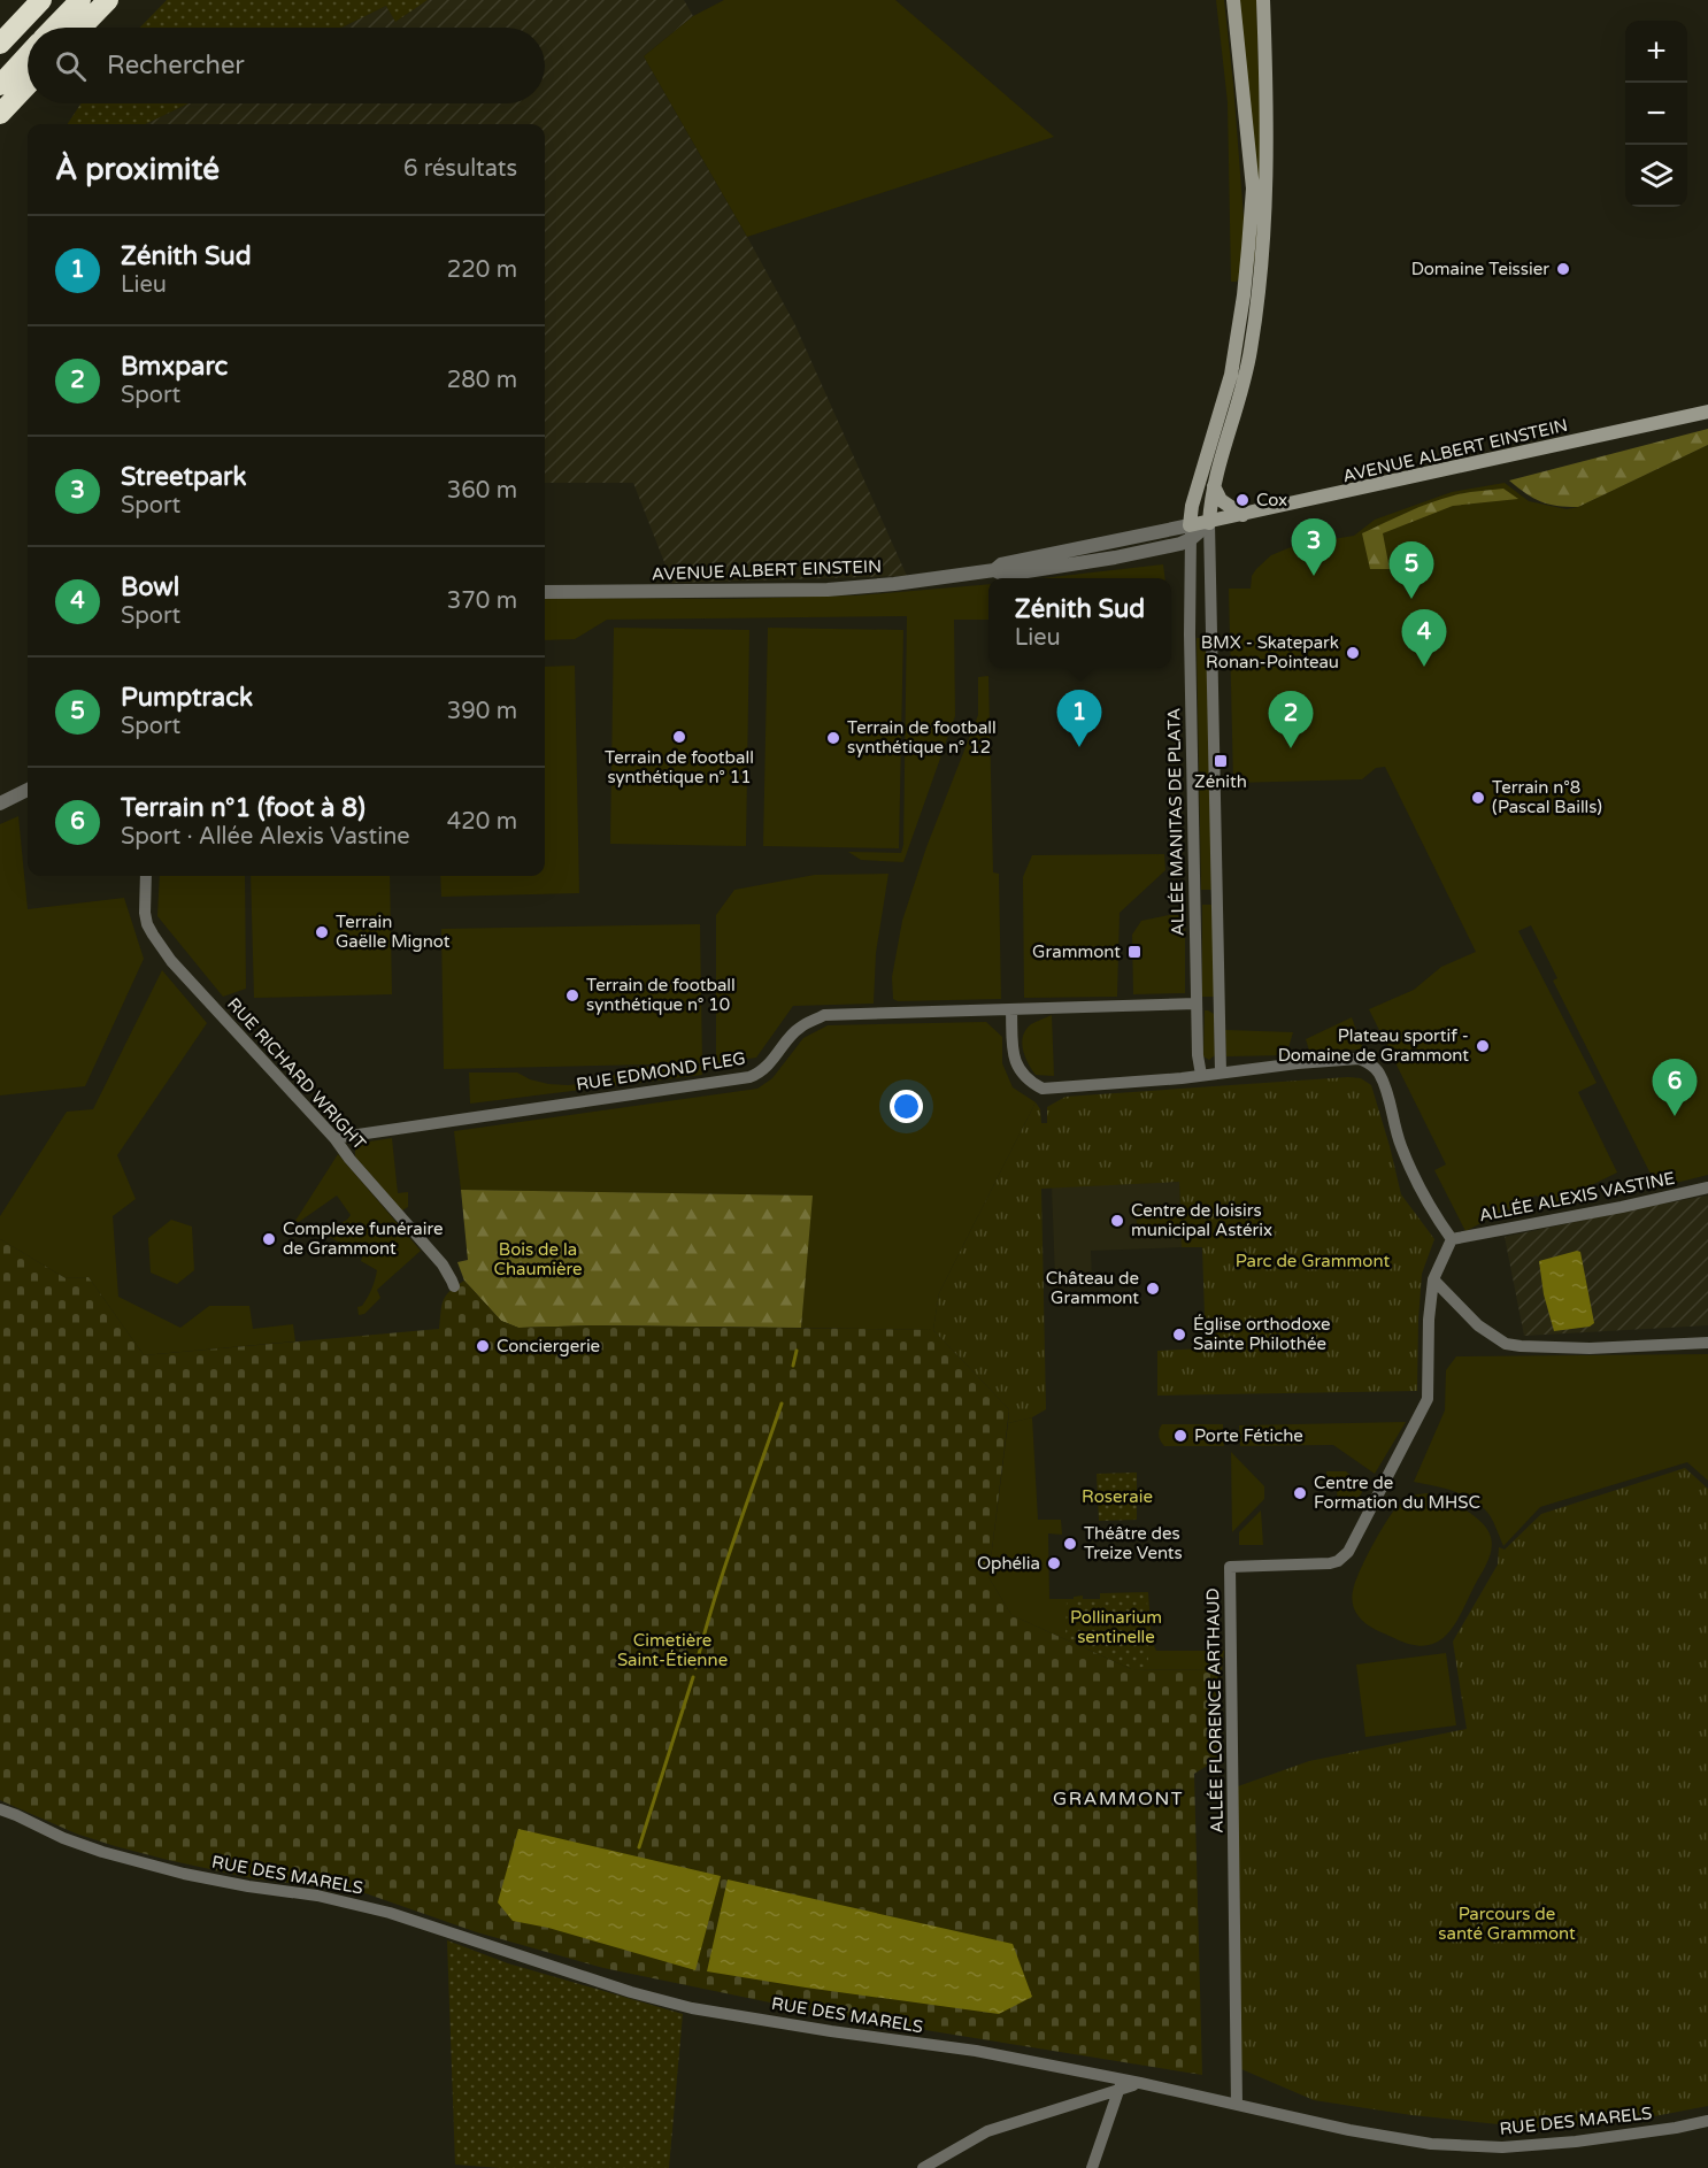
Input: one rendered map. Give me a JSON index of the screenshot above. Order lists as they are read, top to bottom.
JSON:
{
  "streets": {
    "main road": ["AVENUE ALBERT EINSTEIN"],
    "street": [
      "ALLÉE MANITAS DE PLATA",
      "RUE EDMOND FLEG",
      "RUE RICHARD WRIGHT",
      "ALLÉE ALEXIS VASTINE",
      "ALLÉE FLORENCE ARTHAUD",
      "RUE DES MARELS"
    ]
  },
  "crossings": [
    ["AVENUE ALBERT EINSTEIN", "ALLÉE MANITAS DE PLATA"],
    ["ALLÉE MANITAS DE PLATA", "RUE EDMOND FLEG"],
    ["RUE EDMOND FLEG", "RUE RICHARD WRIGHT"],
    ["ALLÉE ALEXIS VASTINE", "ALLÉE FLORENCE ARTHAUD"],
    ["ALLÉE FLORENCE ARTHAUD", "RUE DES MARELS"]
  ],
  "districts": ["GRAMMONT"],
  "parks": [
    "Bois de la Chaumière",
    "Parc de Grammont",
    "Roseraie",
    "Pollinarium sentinelle",
    "Cimetière Saint-Étienne",
    "Parcours de santé Grammont"
  ],
  "places": {
    "other": [
      "Domaine Teissier",
      "Cox",
      "BMX - Skatepark Ronan-Pointeau",
      "Terrain de football synthétique n° 11",
      "Terrain de football synthétique n° 12",
      "Terrain n°8 (Pascal Baills)",
      "Terrain Gaëlle Mignot",
      "Terrain de football synthétique n° 10",
      "Plateau sportif - Domaine de Grammont",
      "Centre de loisirs municipal Astérix",
      "Complexe funéraire de Grammont",
      "Château de Grammont",
      "Église orthodoxe Sainte Philothée",
      "Conciergerie",
      "Porte Fétiche",
      "Centre de Formation du MHSC",
      "Théâtre des Treize Vents",
      "Ophélia"
    ],
    "transit": ["Zénith", "Grammont"]
  },
  "page": {
    "map_buttons": ["+", "−"],
    "search": "Rechercher",
    "heading": ["À proximité", "6 résultats"],
    "list": [
      {
        "mark": "1",
        "name": "Zénith Sud",
        "note": "Lieu",
        "value": "220 m"
      },
      {
        "mark": "2",
        "name": "Bmxparc",
        "note": "Sport",
        "value": "280 m"
      },
      {
        "mark": "3",
        "name": "Streetpark",
        "note": "Sport",
        "value": "360 m"
      },
      {
        "mark": "4",
        "name": "Bowl",
        "note": "Sport",
        "value": "370 m"
      },
      {
        "mark": "5",
        "name": "Pumptrack",
        "note": "Sport",
        "value": "390 m"
      },
      {
        "mark": "6",
        "name": "Terrain n°1 (foot à 8)",
        "note": "Sport · Allée Alexis Vastine",
        "value": "420 m"
      }
    ],
    "pins": [
      "3",
      "5",
      "4",
      "1",
      "2",
      "6"
    ],
    "popup": ["Zénith Sud", "Lieu"]
  }
}
